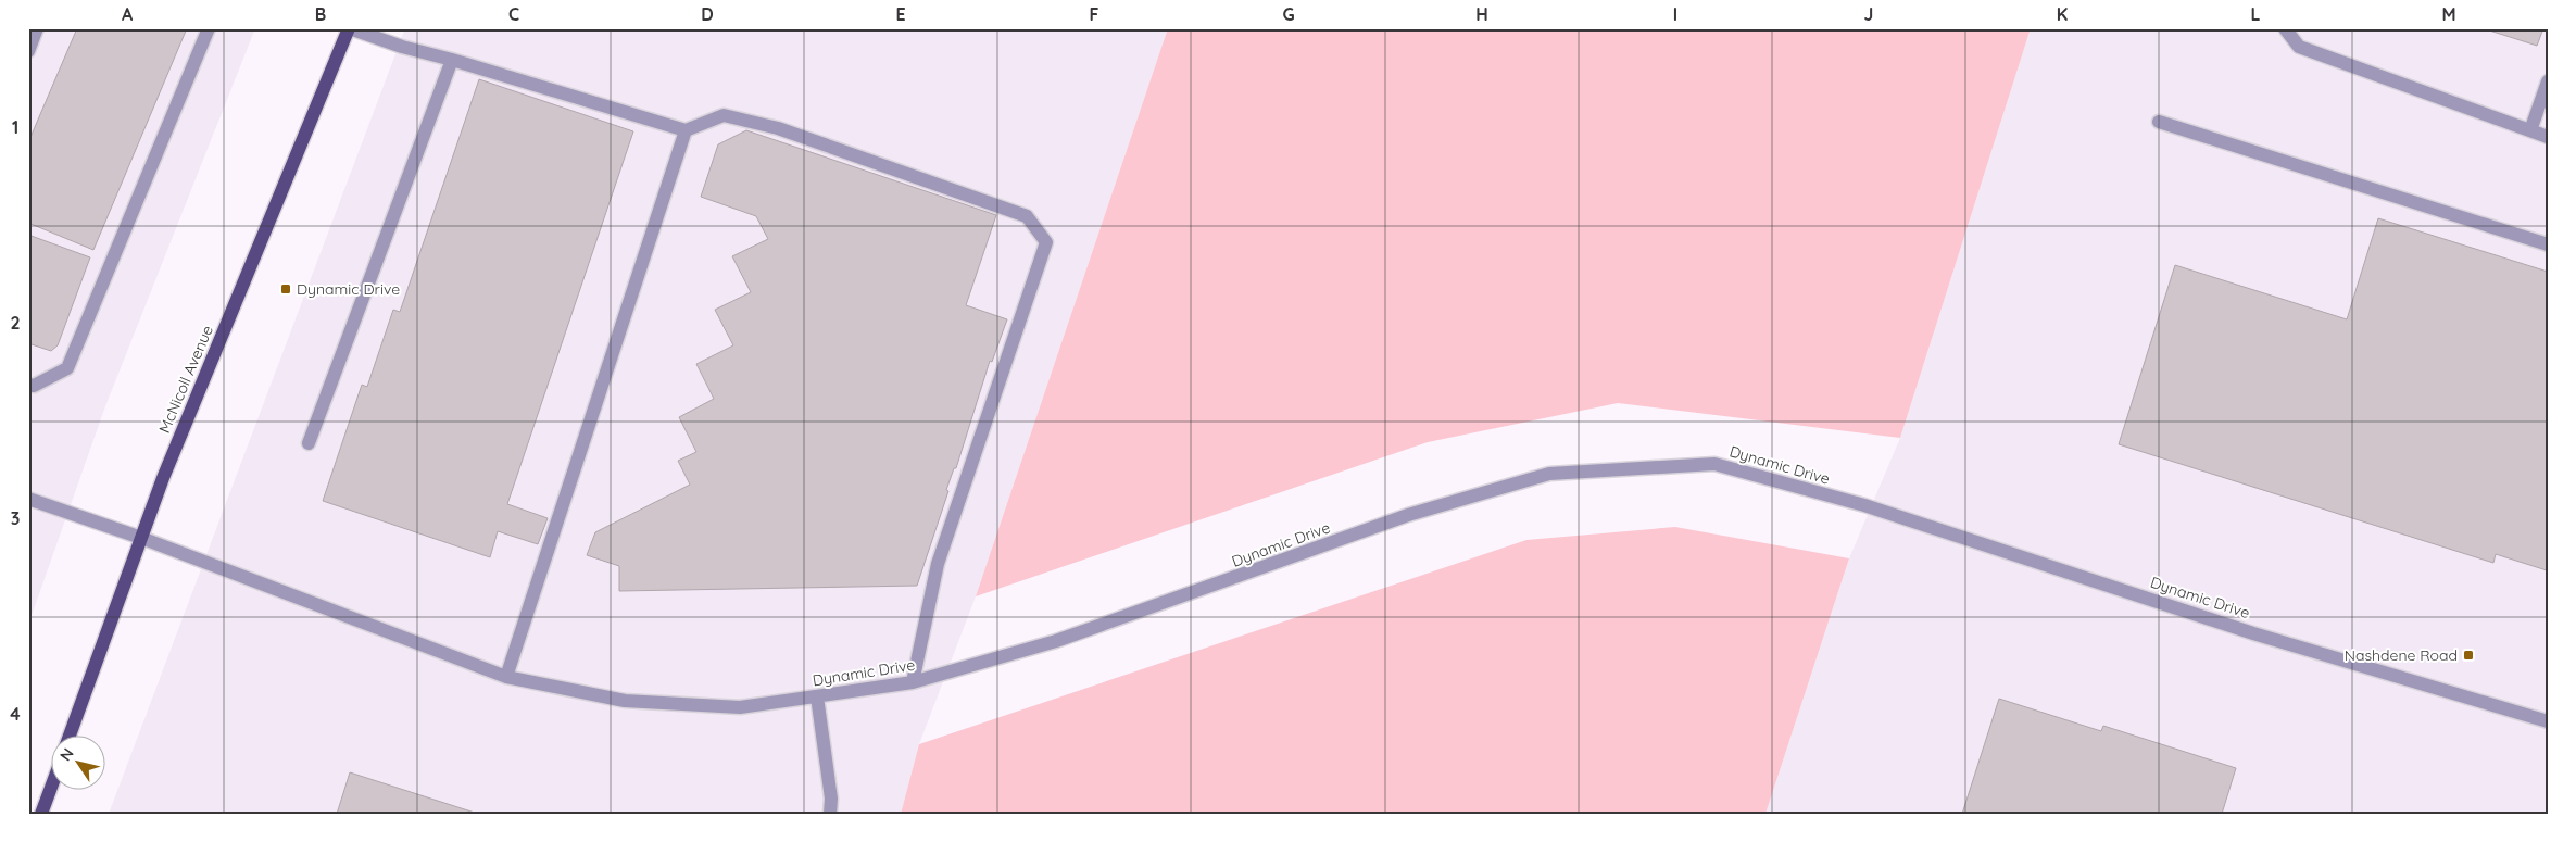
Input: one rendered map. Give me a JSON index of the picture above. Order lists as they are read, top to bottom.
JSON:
{
  "streets": {
    "main road": ["McNicoll Avenue"],
    "street": ["Dynamic Drive"]
  },
  "crossings": [
    ["McNicoll Avenue", "Dynamic Drive"]
  ],
  "places": {
    "transit": ["Dynamic Drive", "Nashdene Road"]
  },
  "north": "top left",
  "grid": {
    "columns": [
      "A",
      "B",
      "C",
      "D",
      "E",
      "F",
      "G",
      "H",
      "I",
      "J",
      "K",
      "L",
      "M"
    ],
    "rows": [
      "1",
      "2",
      "3",
      "4"
    ]
  }
}
